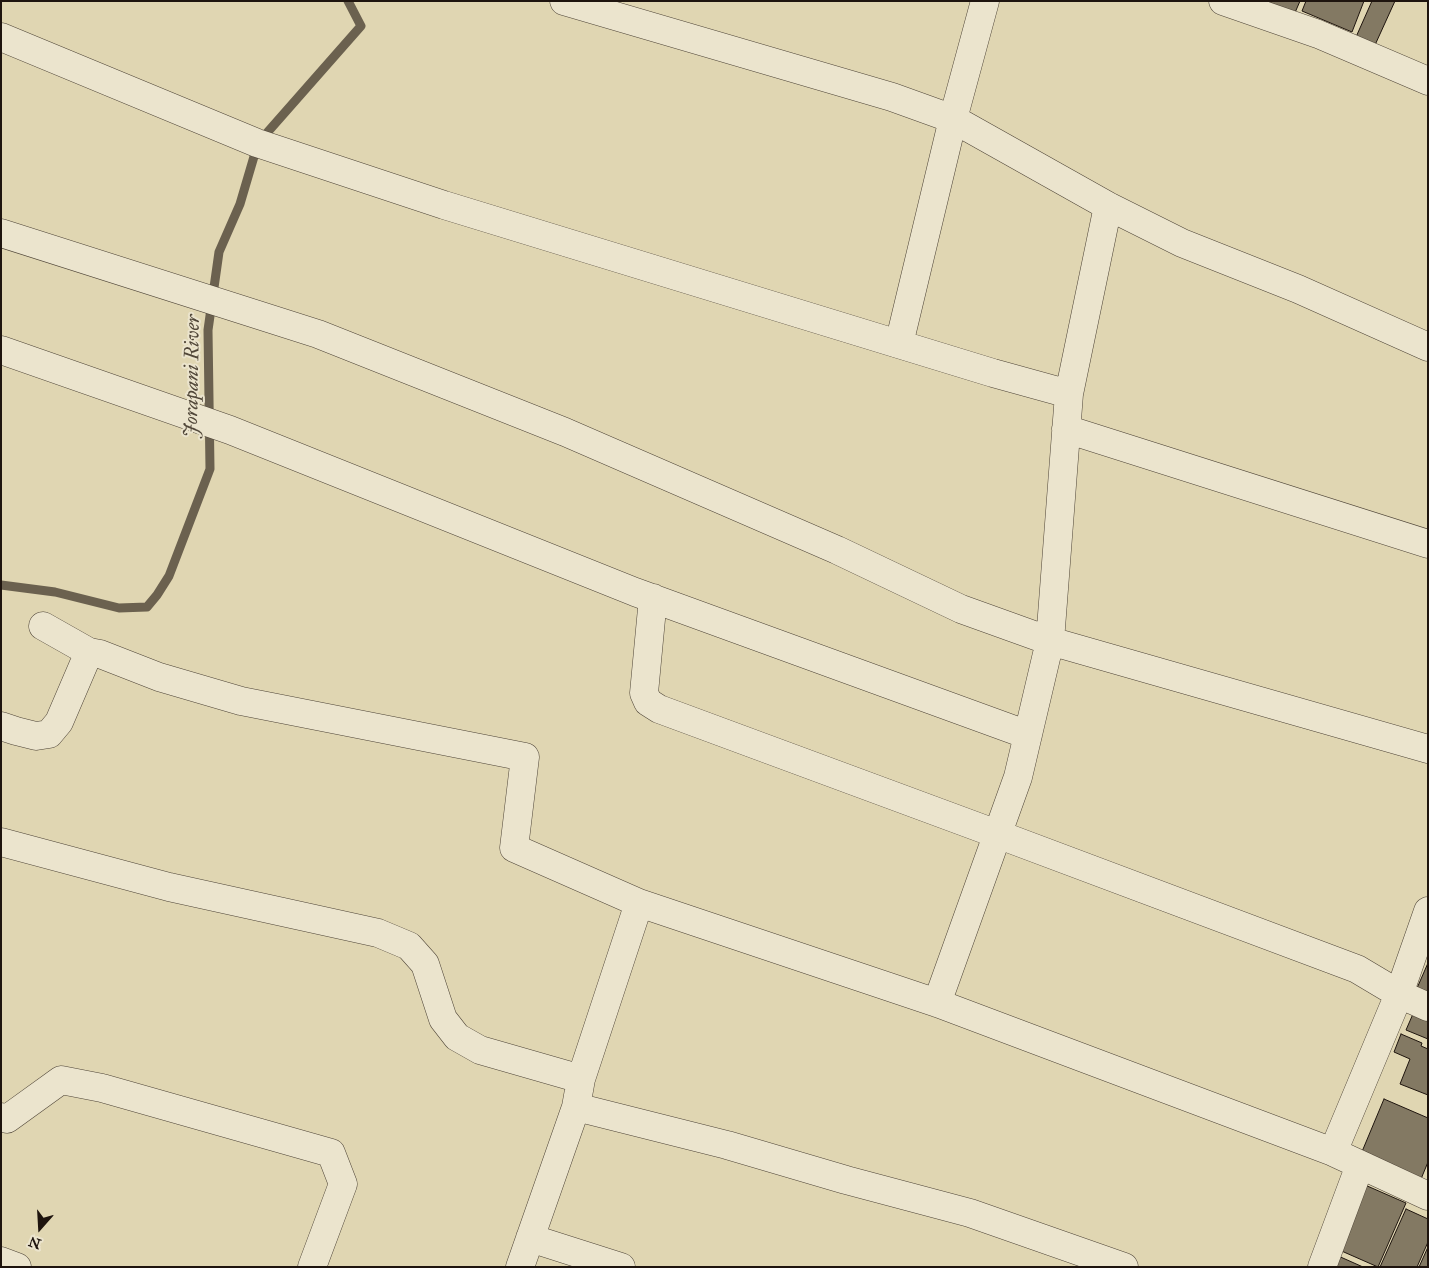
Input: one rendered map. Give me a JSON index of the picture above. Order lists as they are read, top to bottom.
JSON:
{
  "water": ["Jorapani River"],
  "north": "bottom"
}
